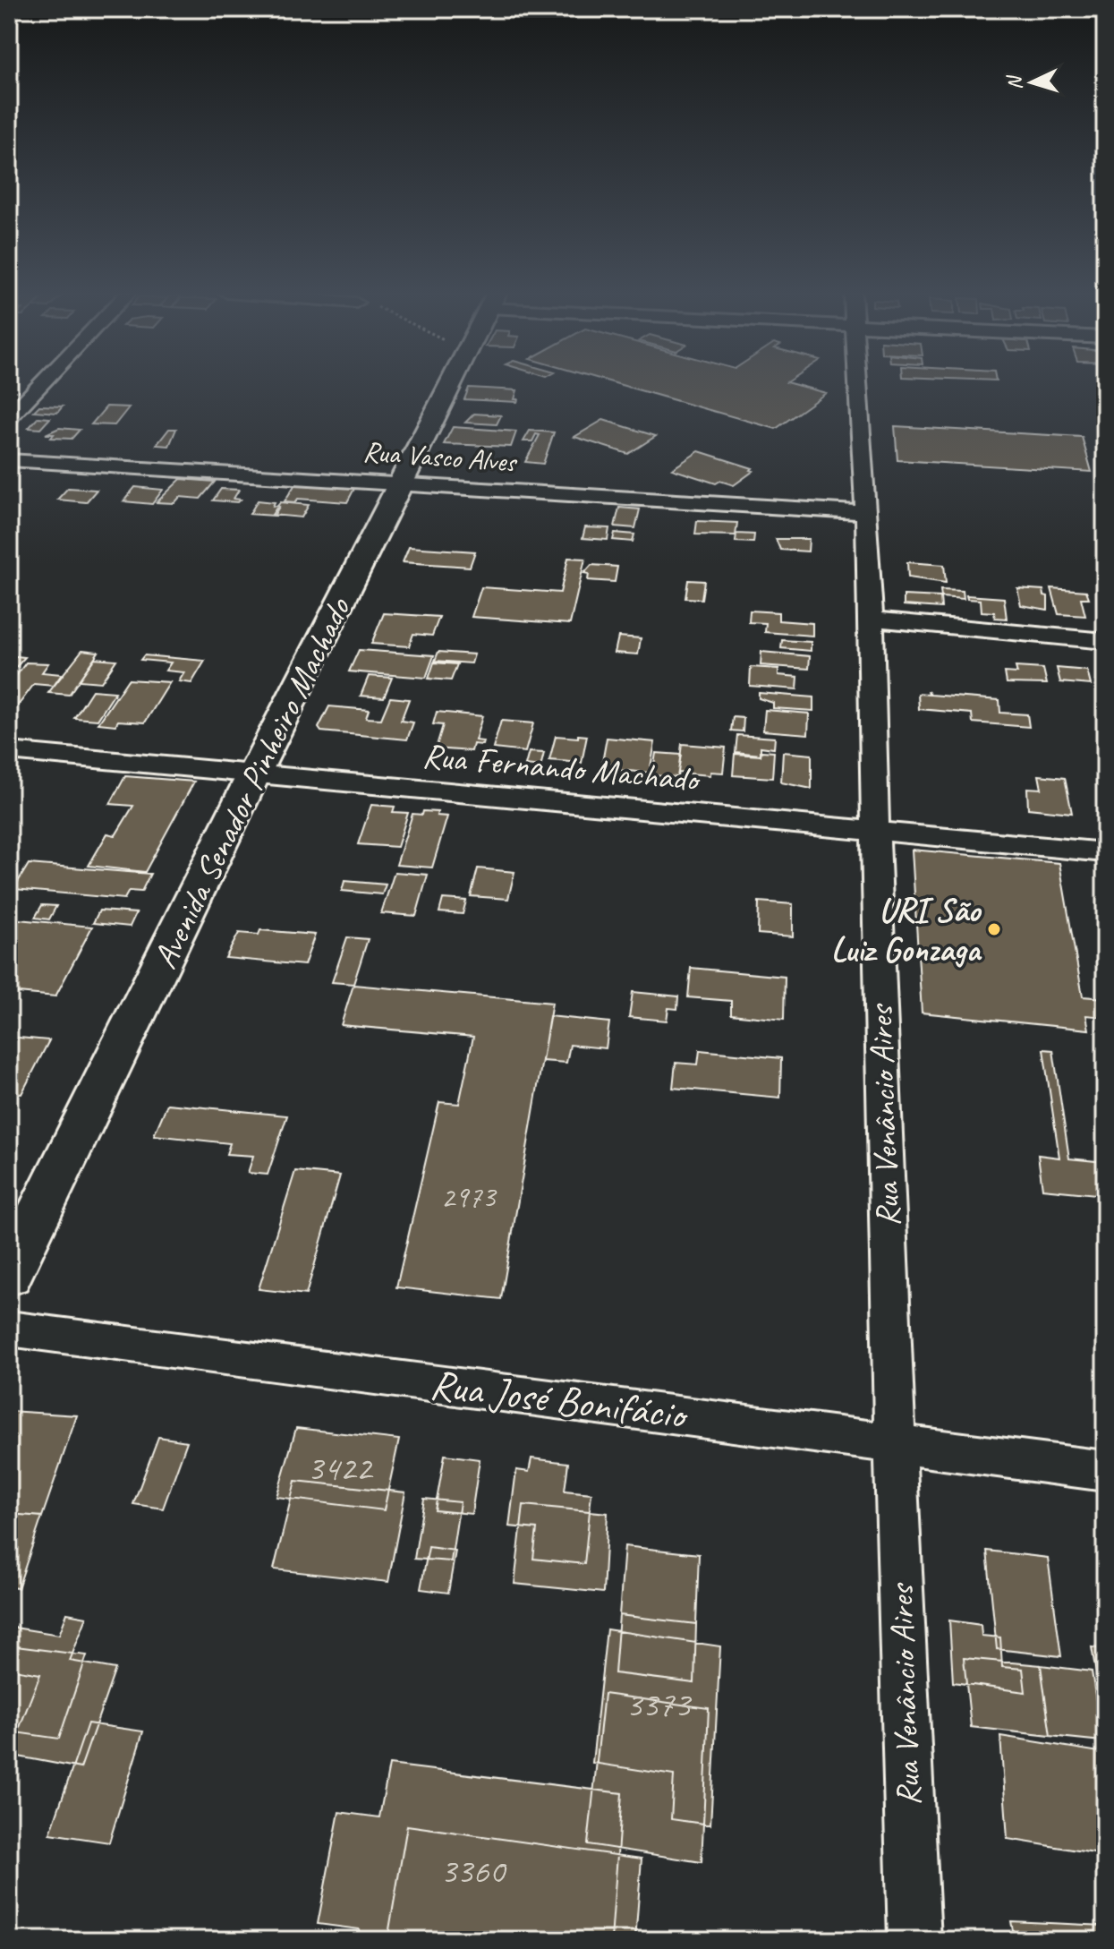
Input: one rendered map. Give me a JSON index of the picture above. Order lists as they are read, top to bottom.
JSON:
{
  "streets": {
    "main road": ["Avenida Senador Pinheiro Machado"],
    "street": [
      "Rua Vasco Alves",
      "Rua Fernando Machado",
      "Rua Venâncio Aires",
      "Rua José Bonifácio"
    ]
  },
  "crossings": [
    ["Rua Vasco Alves", "Avenida Senador Pinheiro Machado"],
    ["Rua Vasco Alves", "Rua Venâncio Aires"],
    ["Rua Fernando Machado", "Avenida Senador Pinheiro Machado"],
    ["Rua Fernando Machado", "Rua Venâncio Aires"],
    ["Rua Venâncio Aires", "Rua José Bonifácio"]
  ],
  "places": ["URI São Luiz Gonzaga"],
  "house_numbers": [
    "2973",
    "3422",
    "3373",
    "3360"
  ],
  "north": "left"
}
